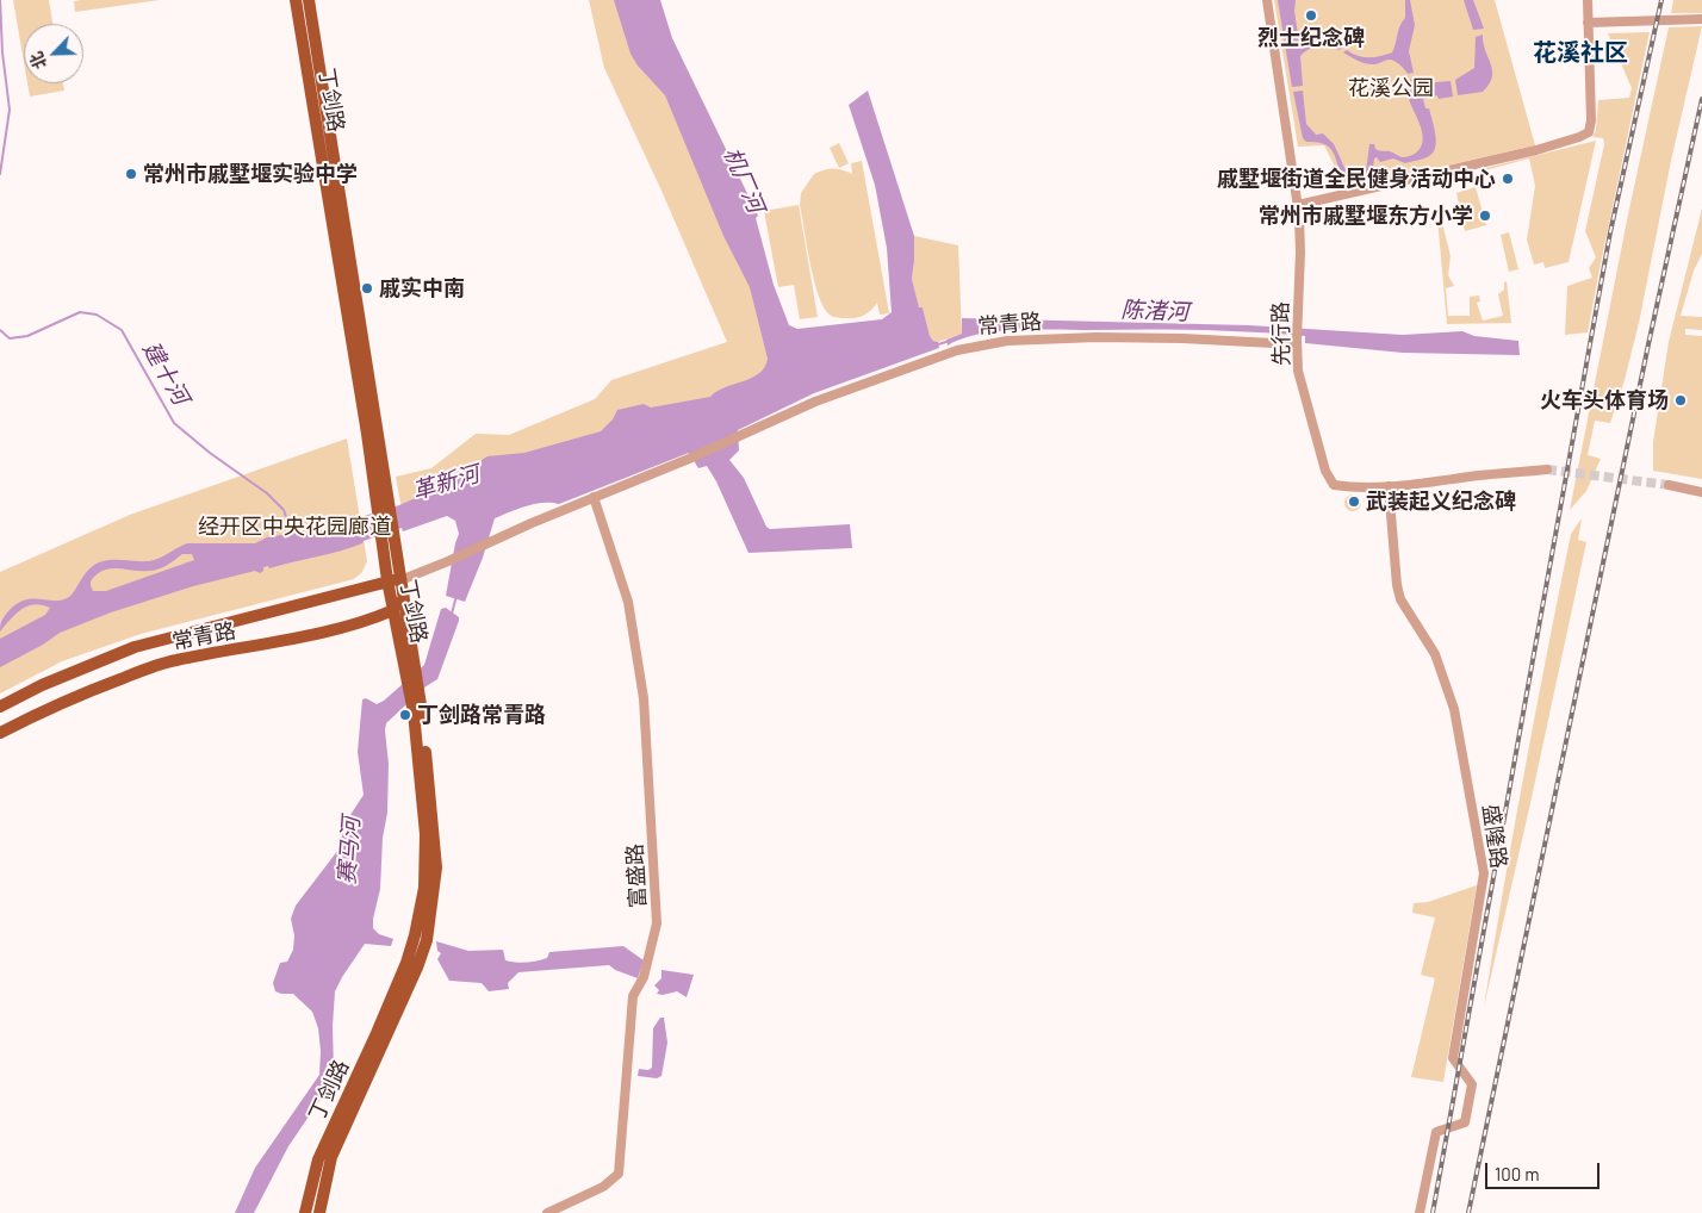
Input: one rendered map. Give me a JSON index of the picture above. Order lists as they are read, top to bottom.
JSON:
{
  "streets": {
    "main road": ["丁剑路", "常青路"],
    "street": ["先行路", "盛隆路", "富盛路"]
  },
  "crossings": [
    ["丁剑路", "常青路"],
    ["常青路", "先行路"],
    ["常青路", "富盛路"],
    ["先行路", "盛隆路"]
  ],
  "districts": ["花溪社区"],
  "water": [
    "机厂河",
    "陈渚河",
    "建十河",
    "革新河",
    "赛马河"
  ],
  "parks": ["花溪公园", "经开区中央花园廊道"],
  "places": [
    "烈士纪念碑",
    "常州市戚墅堰实验中学",
    "戚墅堰街道全民健身活动中心",
    "常州市戚墅堰东方小学",
    "戚实中南",
    "火车头体育场",
    "武装起义纪念碑",
    "丁剑路常青路"
  ],
  "scale_bar": "100 m",
  "north": "bottom left"
}
